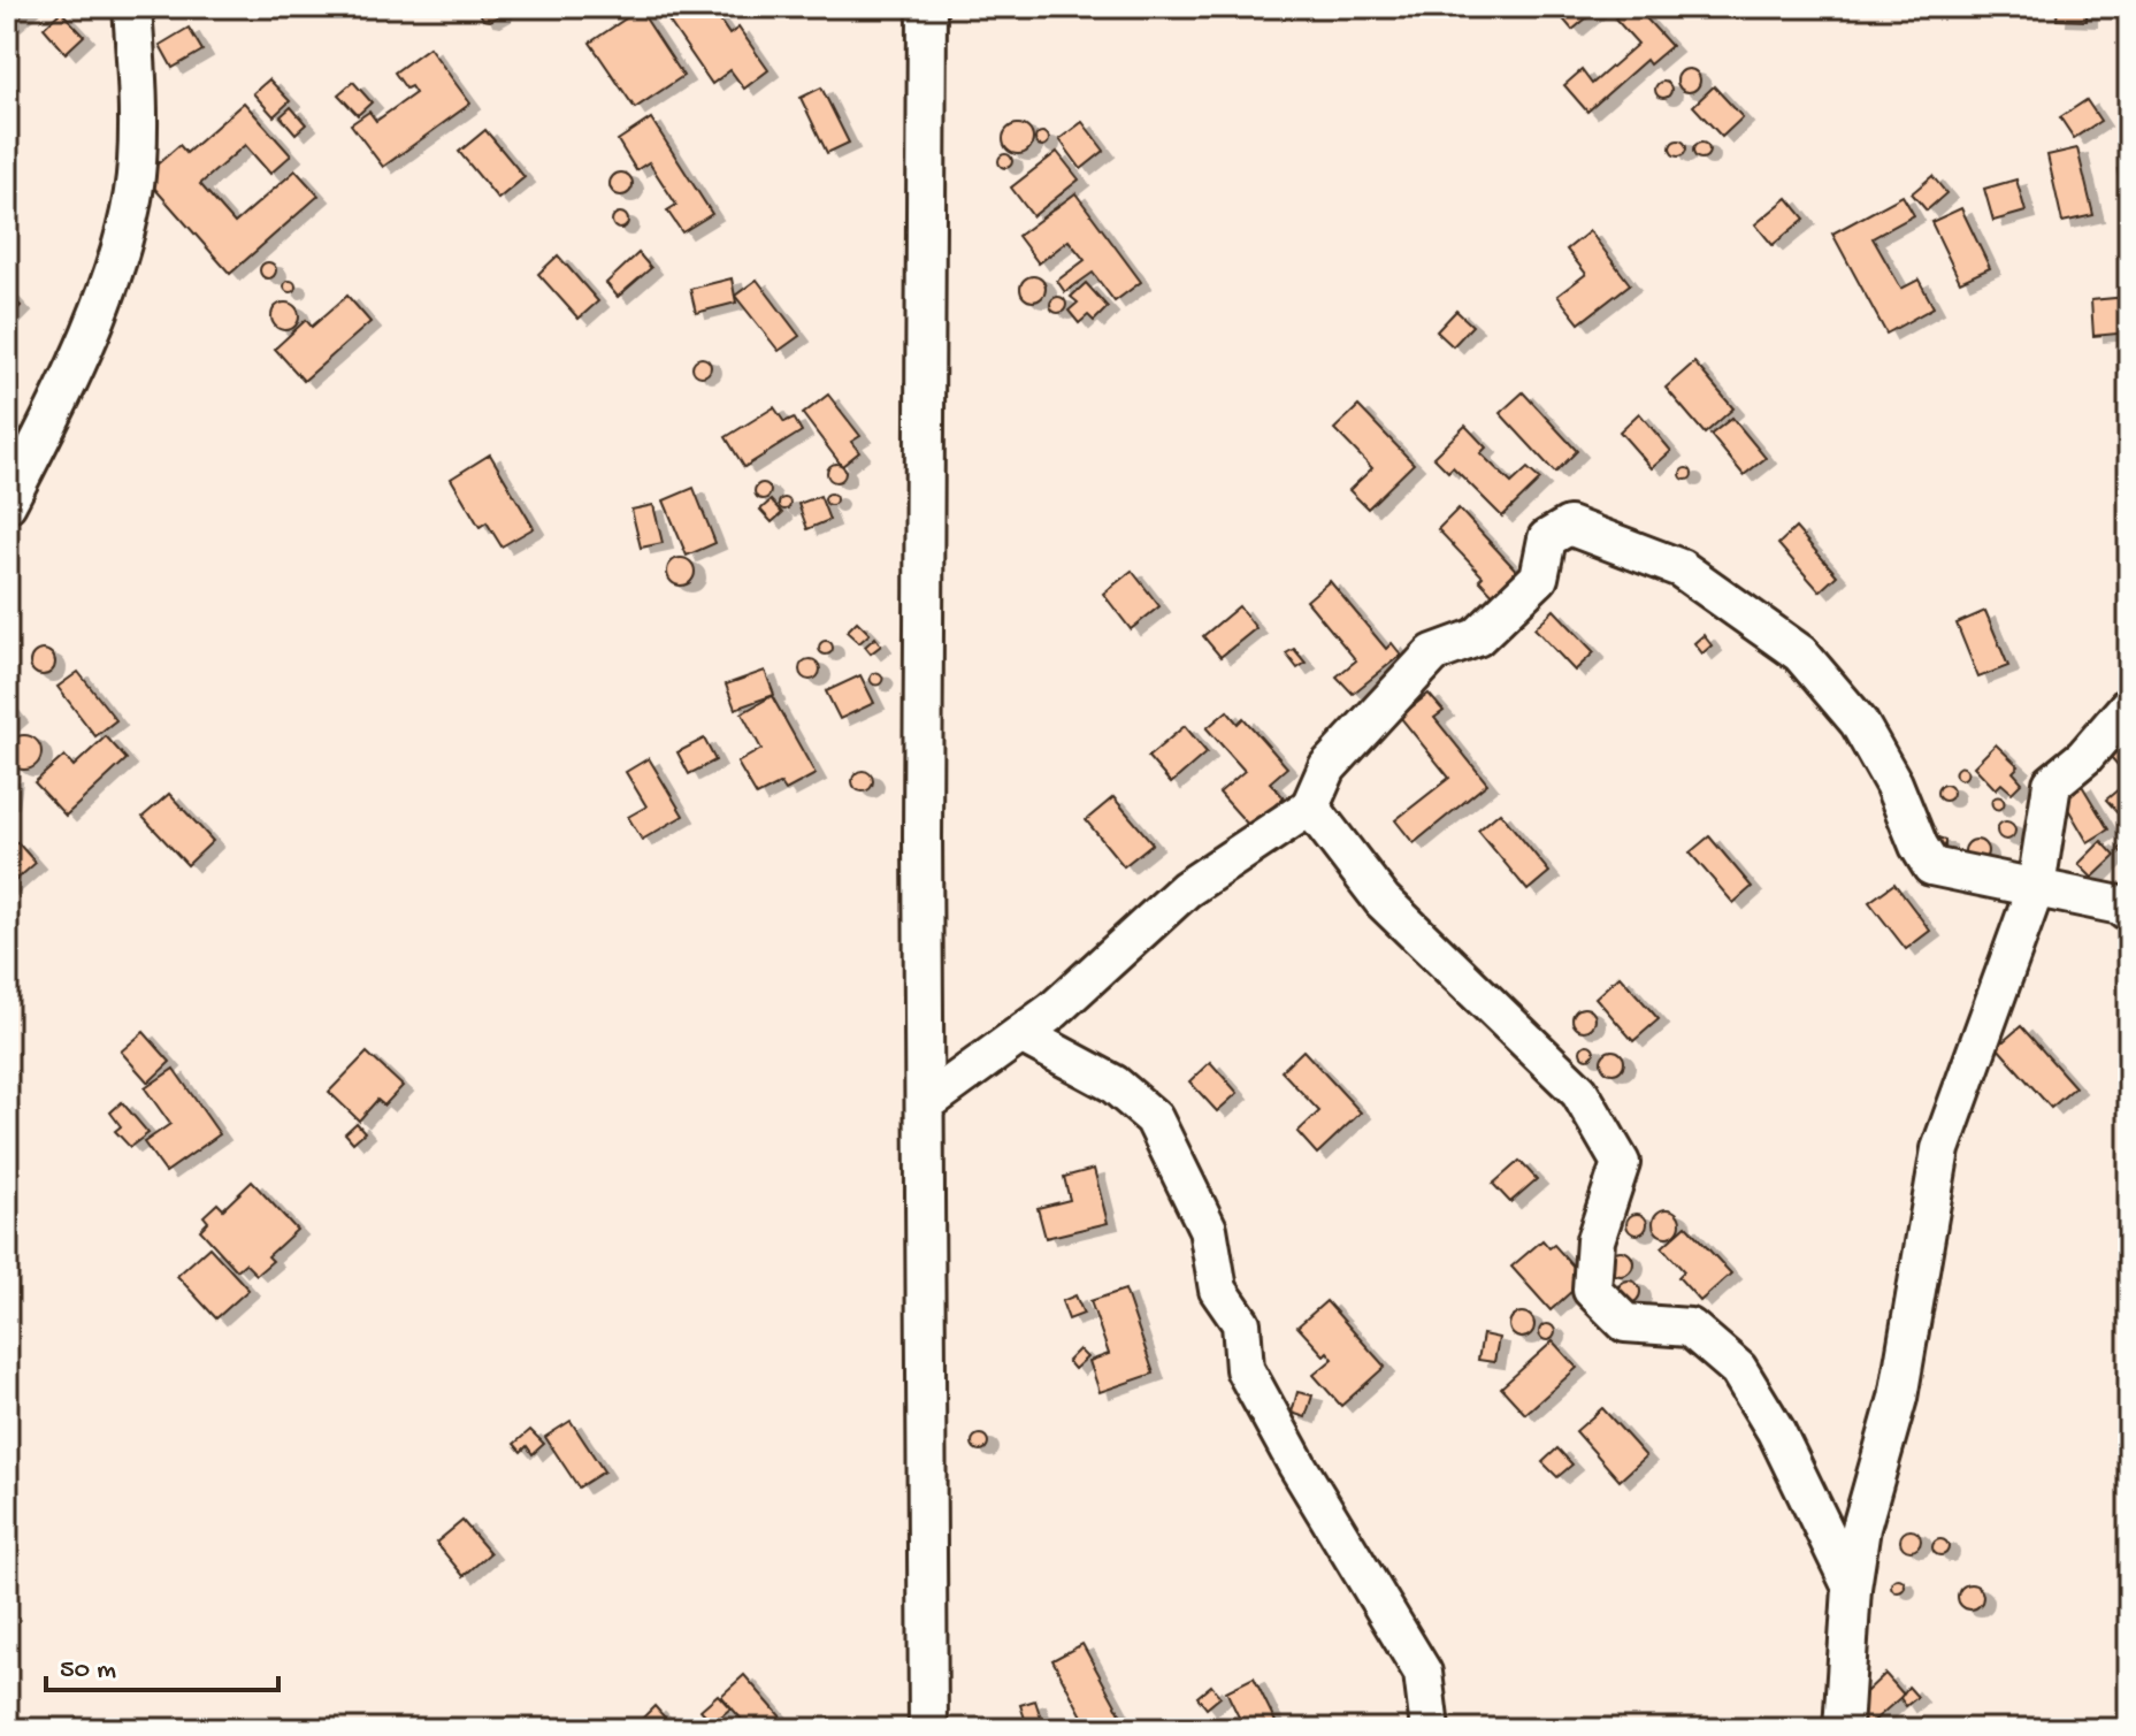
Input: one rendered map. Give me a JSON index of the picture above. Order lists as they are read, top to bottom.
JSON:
{
  "scale_bar": "50 m"
}
